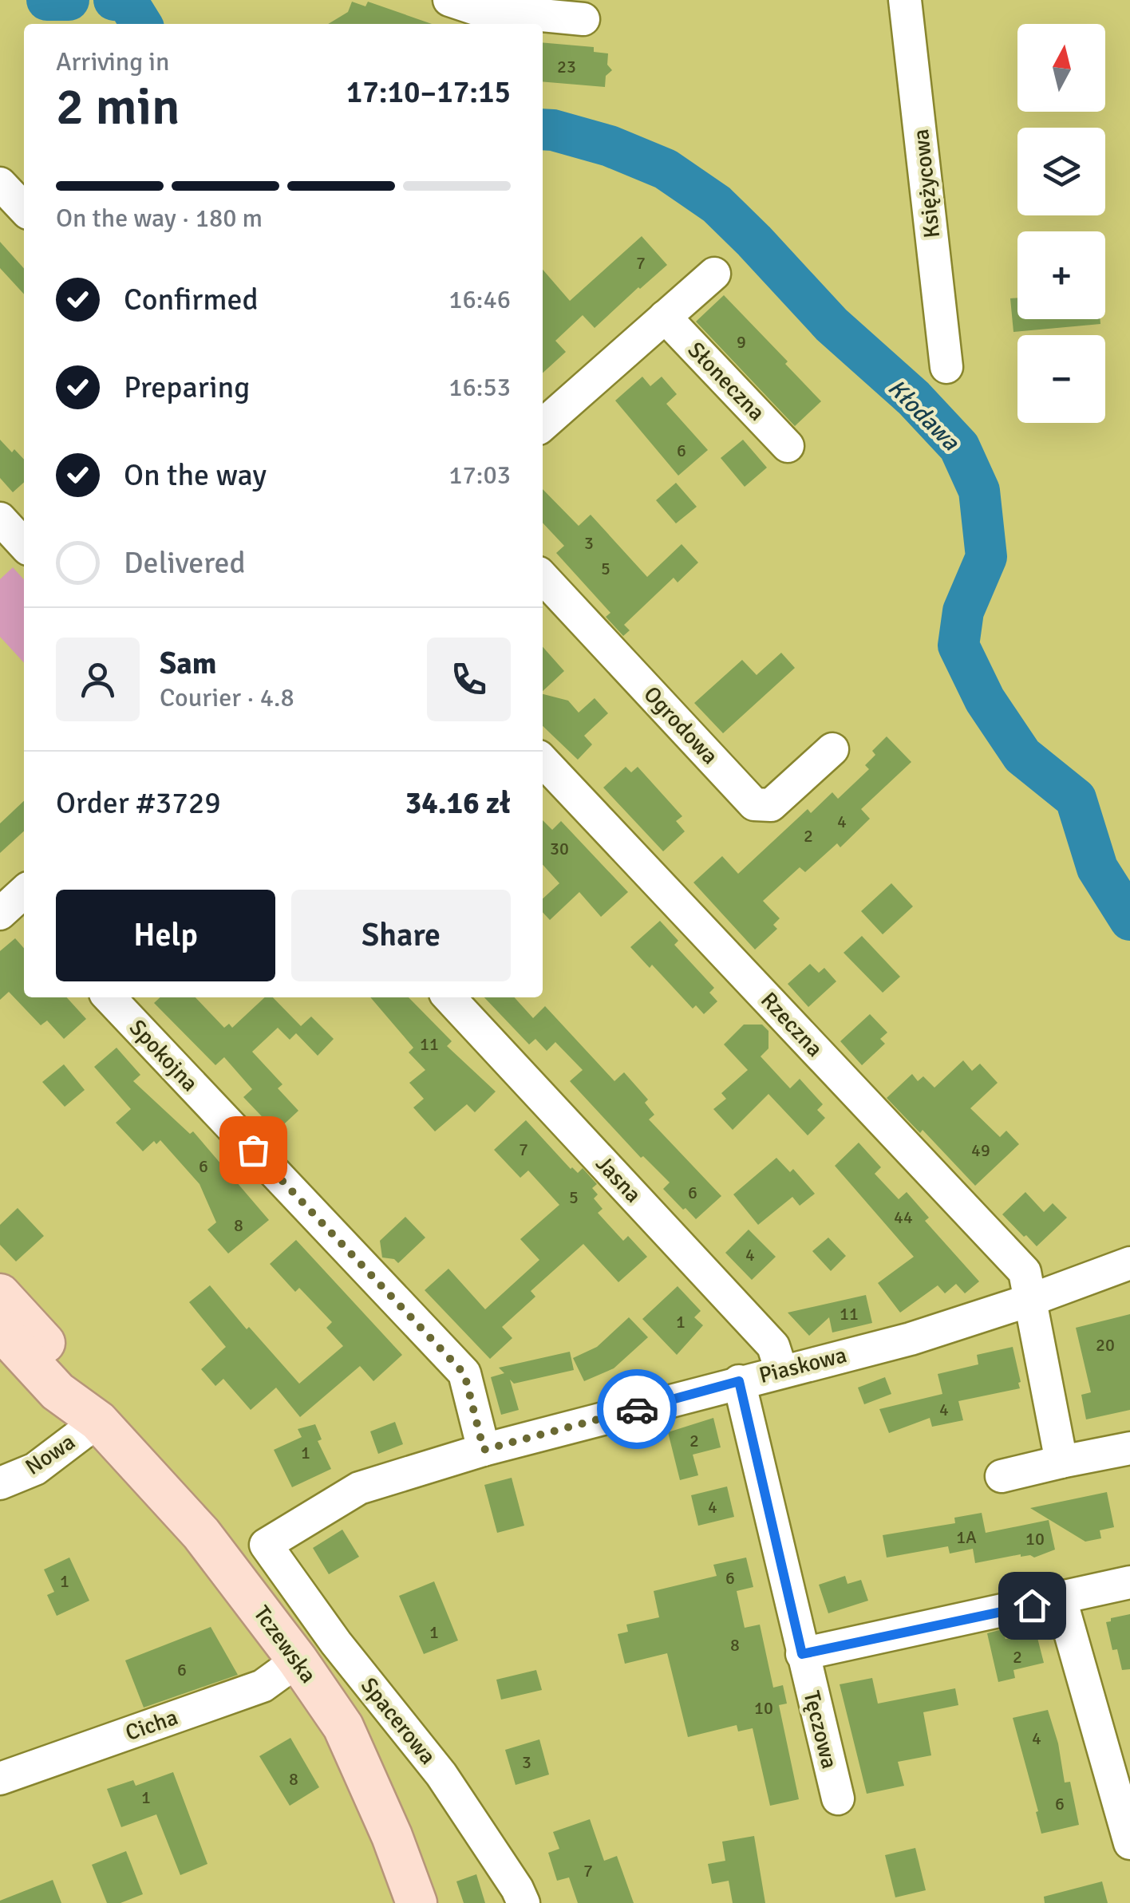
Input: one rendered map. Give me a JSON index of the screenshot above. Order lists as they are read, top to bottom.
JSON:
{
  "streets": {
    "main road": ["Tczewska"],
    "street": [
      "Księżycowa",
      "Słoneczna",
      "Ogrodowa",
      "Rzeczna",
      "Spokojna",
      "Jasna",
      "Piaskowa",
      "Nowa",
      "Spacerowa",
      "Cicha",
      "Tęczowa"
    ]
  },
  "crossings": [
    ["Rzeczna", "Piaskowa"],
    ["Spokojna", "Piaskowa"],
    ["Jasna", "Piaskowa"],
    ["Piaskowa", "Spacerowa"],
    ["Piaskowa", "Tęczowa"],
    ["Nowa", "Tczewska"],
    ["Tczewska", "Cicha"]
  ],
  "water": ["Kłodawa"],
  "house_numbers": [
    "23",
    "7",
    "9",
    "6",
    "3",
    "5",
    "4",
    "2",
    "30",
    "11",
    "7",
    "49",
    "6",
    "6",
    "5",
    "44",
    "8",
    "4",
    "11",
    "1",
    "20",
    "4",
    "2",
    "1",
    "4",
    "1A",
    "10",
    "6",
    "1",
    "1",
    "8",
    "2",
    "6",
    "10",
    "4",
    "3",
    "8",
    "1",
    "6",
    "7"
  ],
  "north": "top",
  "page": {
    "map_buttons": ["+", "−"],
    "heading": ["2 min", "Arriving in", "17:10–17:15"],
    "panel": [
      "Sam",
      "Courier · 4.8",
      "Order #3729",
      "34.16 zł"
    ],
    "bar": "On the way · 180 m",
    "list": [
      ["Confirmed", "16:46"],
      ["Preparing", "16:53"],
      ["On the way", "17:03"],
      "Delivered"
    ],
    "buttons": ["Help", "Share"]
  }
}
